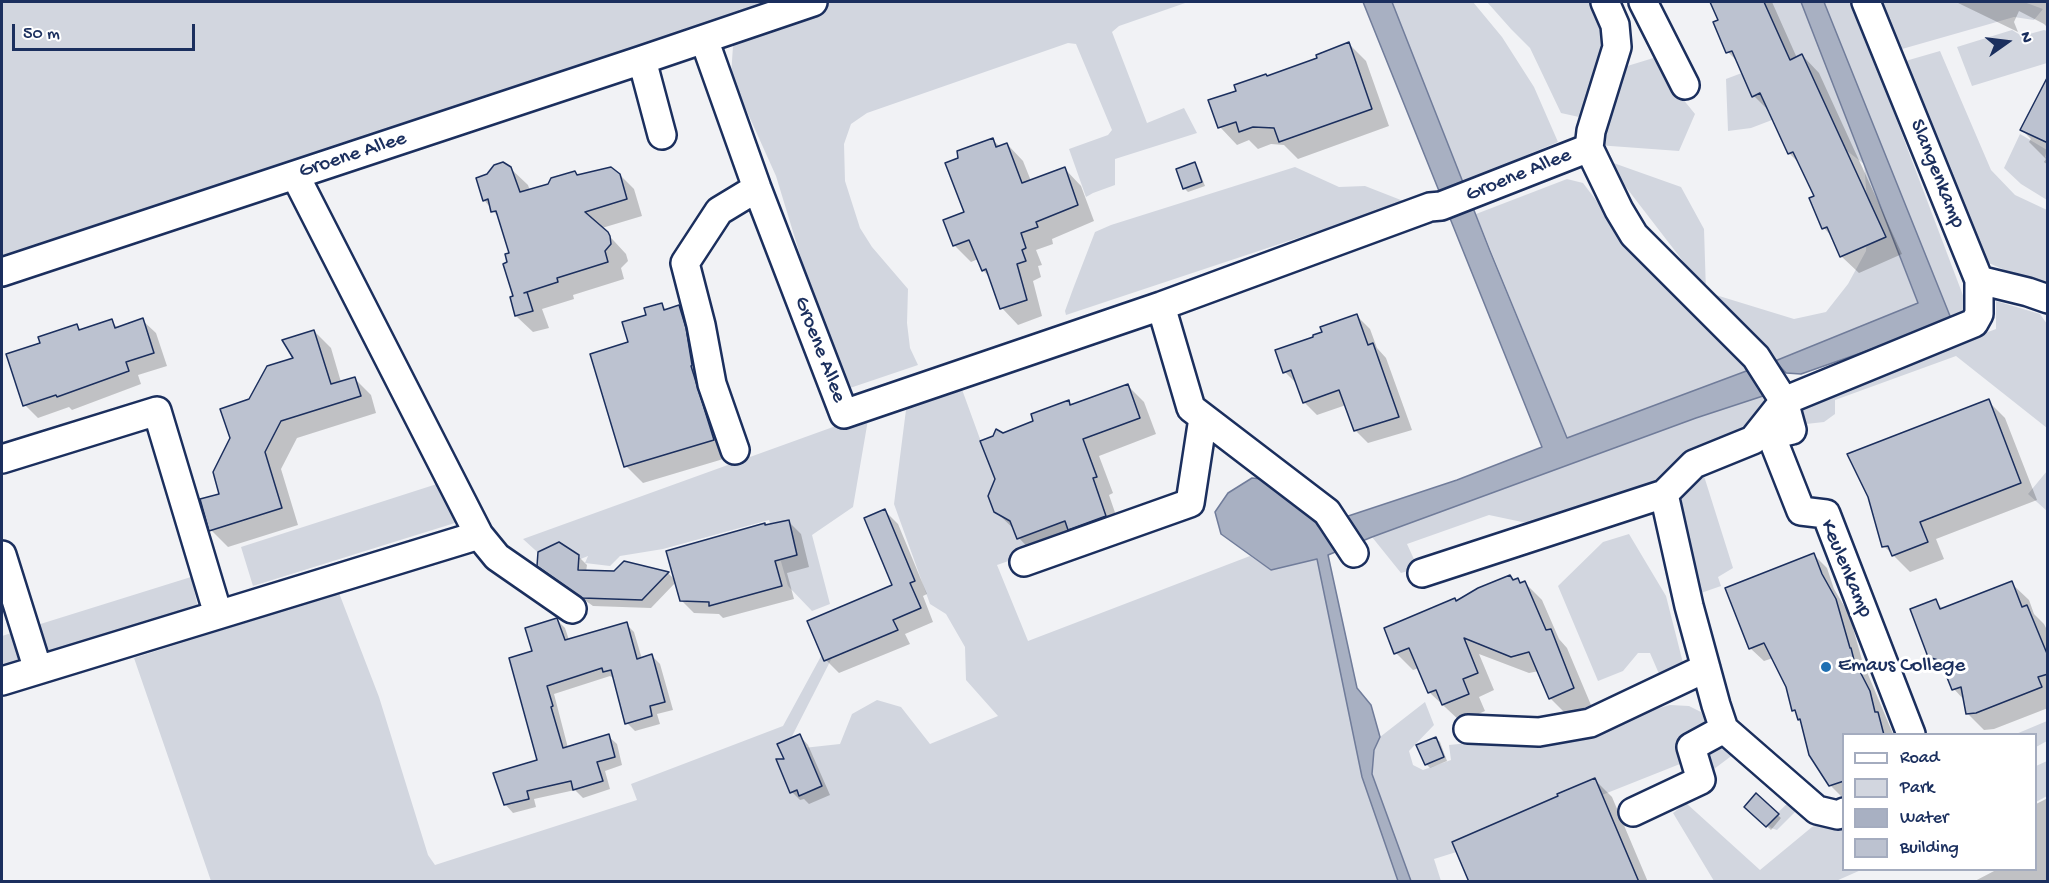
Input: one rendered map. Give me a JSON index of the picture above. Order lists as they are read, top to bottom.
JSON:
{
  "streets": {
    "street": ["Groene Allee", "Slangenkamp", "Keulenkamp"]
  },
  "crossings": [
    ["Groene Allee", "Keulenkamp"]
  ],
  "places": ["Emaus College"],
  "legend": [
    "Road",
    "Park",
    "Water",
    "Building"
  ],
  "scale_bar": "50 m",
  "north": "right"
}
